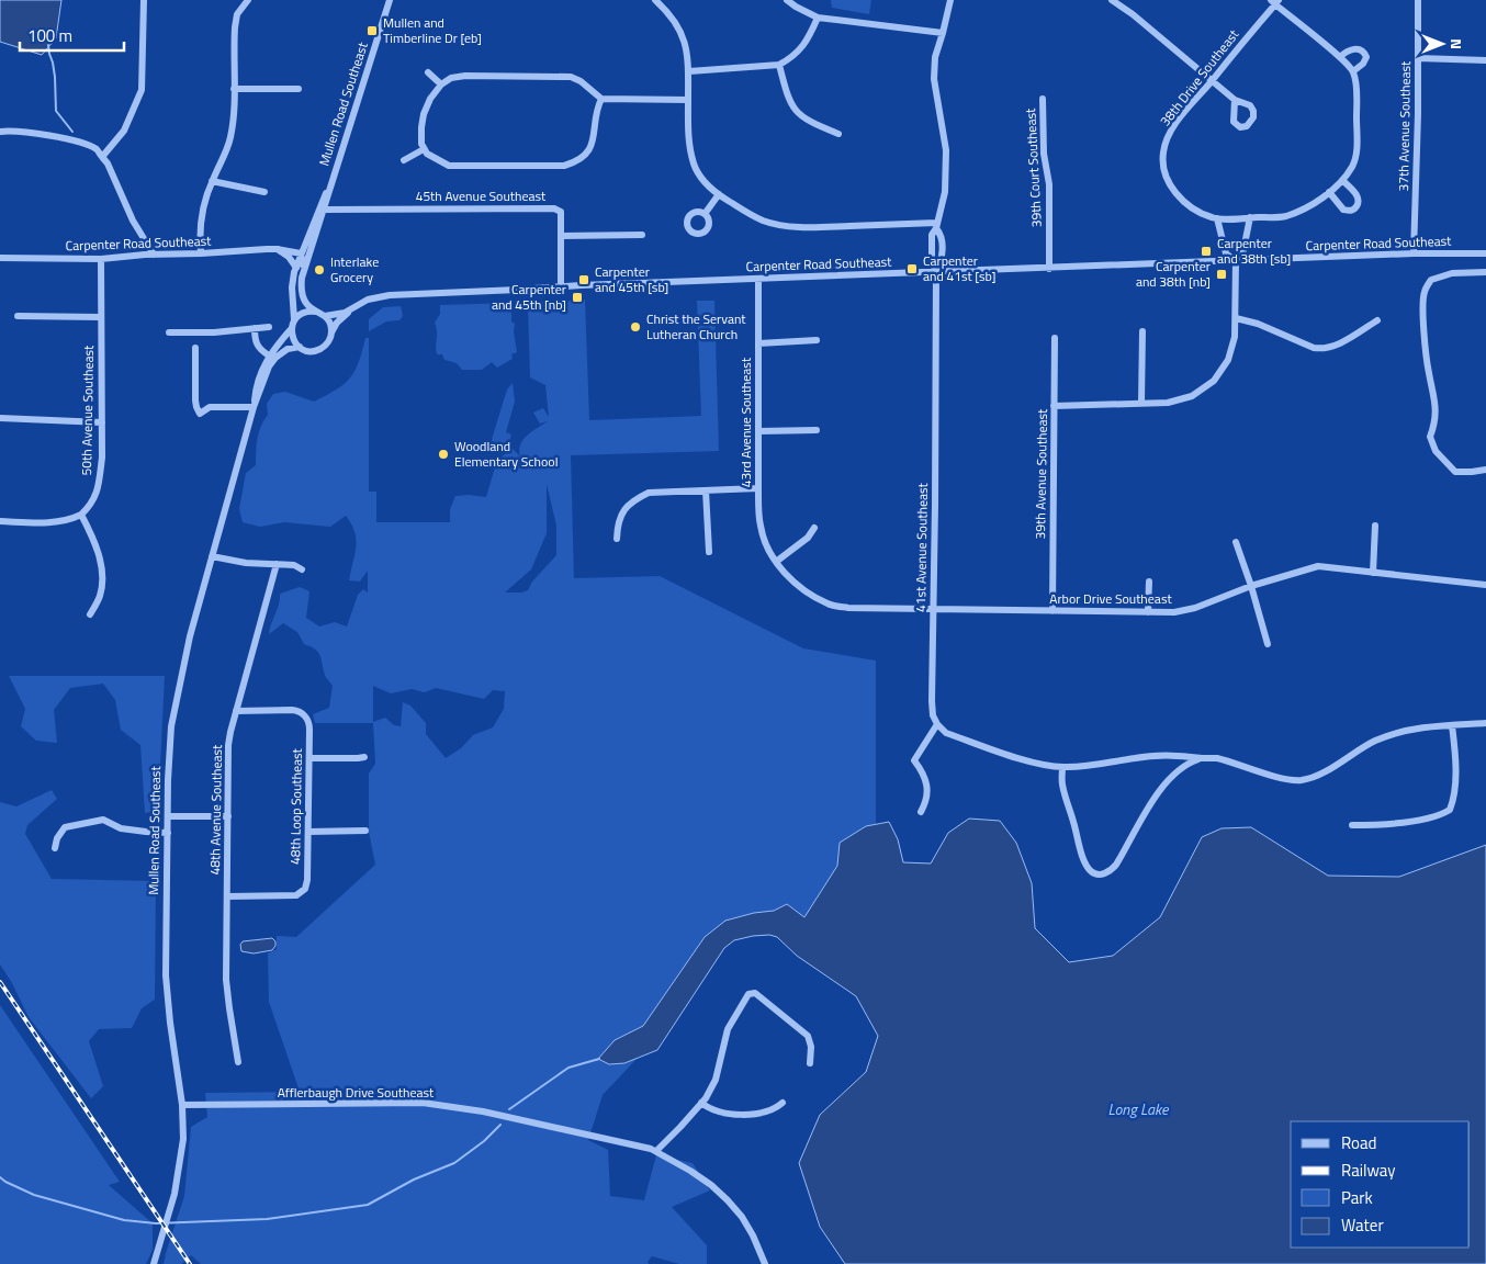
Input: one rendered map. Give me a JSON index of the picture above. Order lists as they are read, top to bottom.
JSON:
{
  "streets": {
    "street": [
      "38th Drive Southeast",
      "Mullen Road Southeast",
      "37th Avenue Southeast",
      "39th Court Southeast",
      "45th Avenue Southeast",
      "Carpenter Road Southeast",
      "50th Avenue Southeast",
      "43rd Avenue Southeast",
      "39th Avenue Southeast",
      "41st Avenue Southeast",
      "Arbor Drive Southeast",
      "48th Loop Southeast",
      "48th Avenue Southeast",
      "Afflerbaugh Drive Southeast"
    ]
  },
  "crossings": [
    ["Mullen Road Southeast", "45th Avenue Southeast"],
    ["Mullen Road Southeast", "Carpenter Road Southeast"],
    ["Mullen Road Southeast", "Afflerbaugh Drive Southeast"],
    ["37th Avenue Southeast", "Carpenter Road Southeast"],
    ["39th Court Southeast", "Carpenter Road Southeast"],
    ["45th Avenue Southeast", "Carpenter Road Southeast"],
    ["Carpenter Road Southeast", "50th Avenue Southeast"],
    ["Carpenter Road Southeast", "43rd Avenue Southeast"],
    ["Carpenter Road Southeast", "41st Avenue Southeast"],
    ["43rd Avenue Southeast", "Arbor Drive Southeast"],
    ["39th Avenue Southeast", "Arbor Drive Southeast"],
    ["41st Avenue Southeast", "Arbor Drive Southeast"],
    ["48th Loop Southeast", "48th Avenue Southeast"]
  ],
  "water": ["Long Lake"],
  "places": {
    "transit": [
      "Mullen and Timberline Dr [eb]",
      "Carpenter and 38th [sb]",
      "Carpenter and 41st [sb]",
      "Carpenter and 38th [nb]",
      "Carpenter and 45th [sb]",
      "Carpenter and 45th [nb]"
    ],
    "other": ["Interlake Grocery", "Christ the Servant Lutheran Church", "Woodland Elementary School"]
  },
  "legend": [
    "Road",
    "Railway",
    "Park",
    "Water"
  ],
  "scale_bar": "100 m",
  "north": "right"
}
